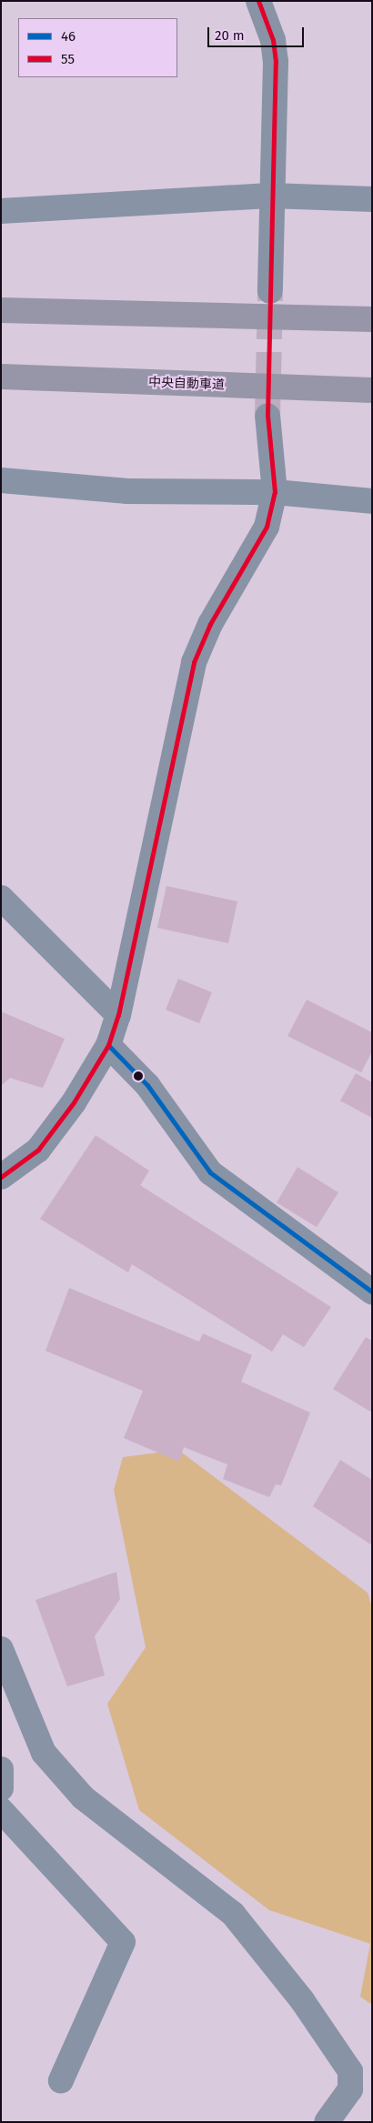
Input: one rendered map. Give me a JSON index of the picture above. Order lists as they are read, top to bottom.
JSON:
{
  "streets": {
    "highway": ["中央自動車道"]
  },
  "lines": ["transit line 55", "transit line 46"],
  "legend": ["46", "55"],
  "scale_bar": "20 m"
}
